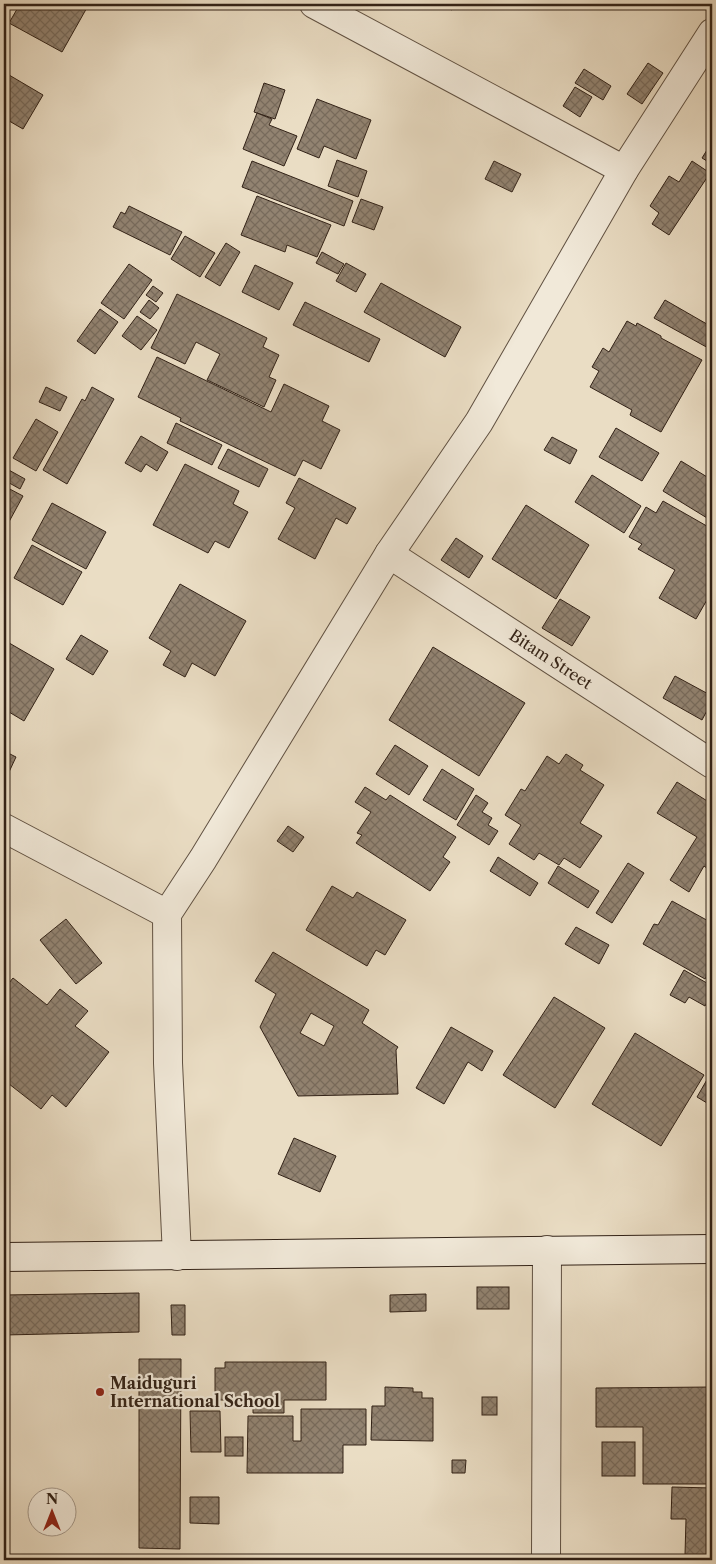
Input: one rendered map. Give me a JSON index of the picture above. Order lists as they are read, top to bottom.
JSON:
{
  "streets": {
    "street": ["Bitam Street"]
  },
  "places": ["Maiduguri International School"],
  "north": "top"
}
